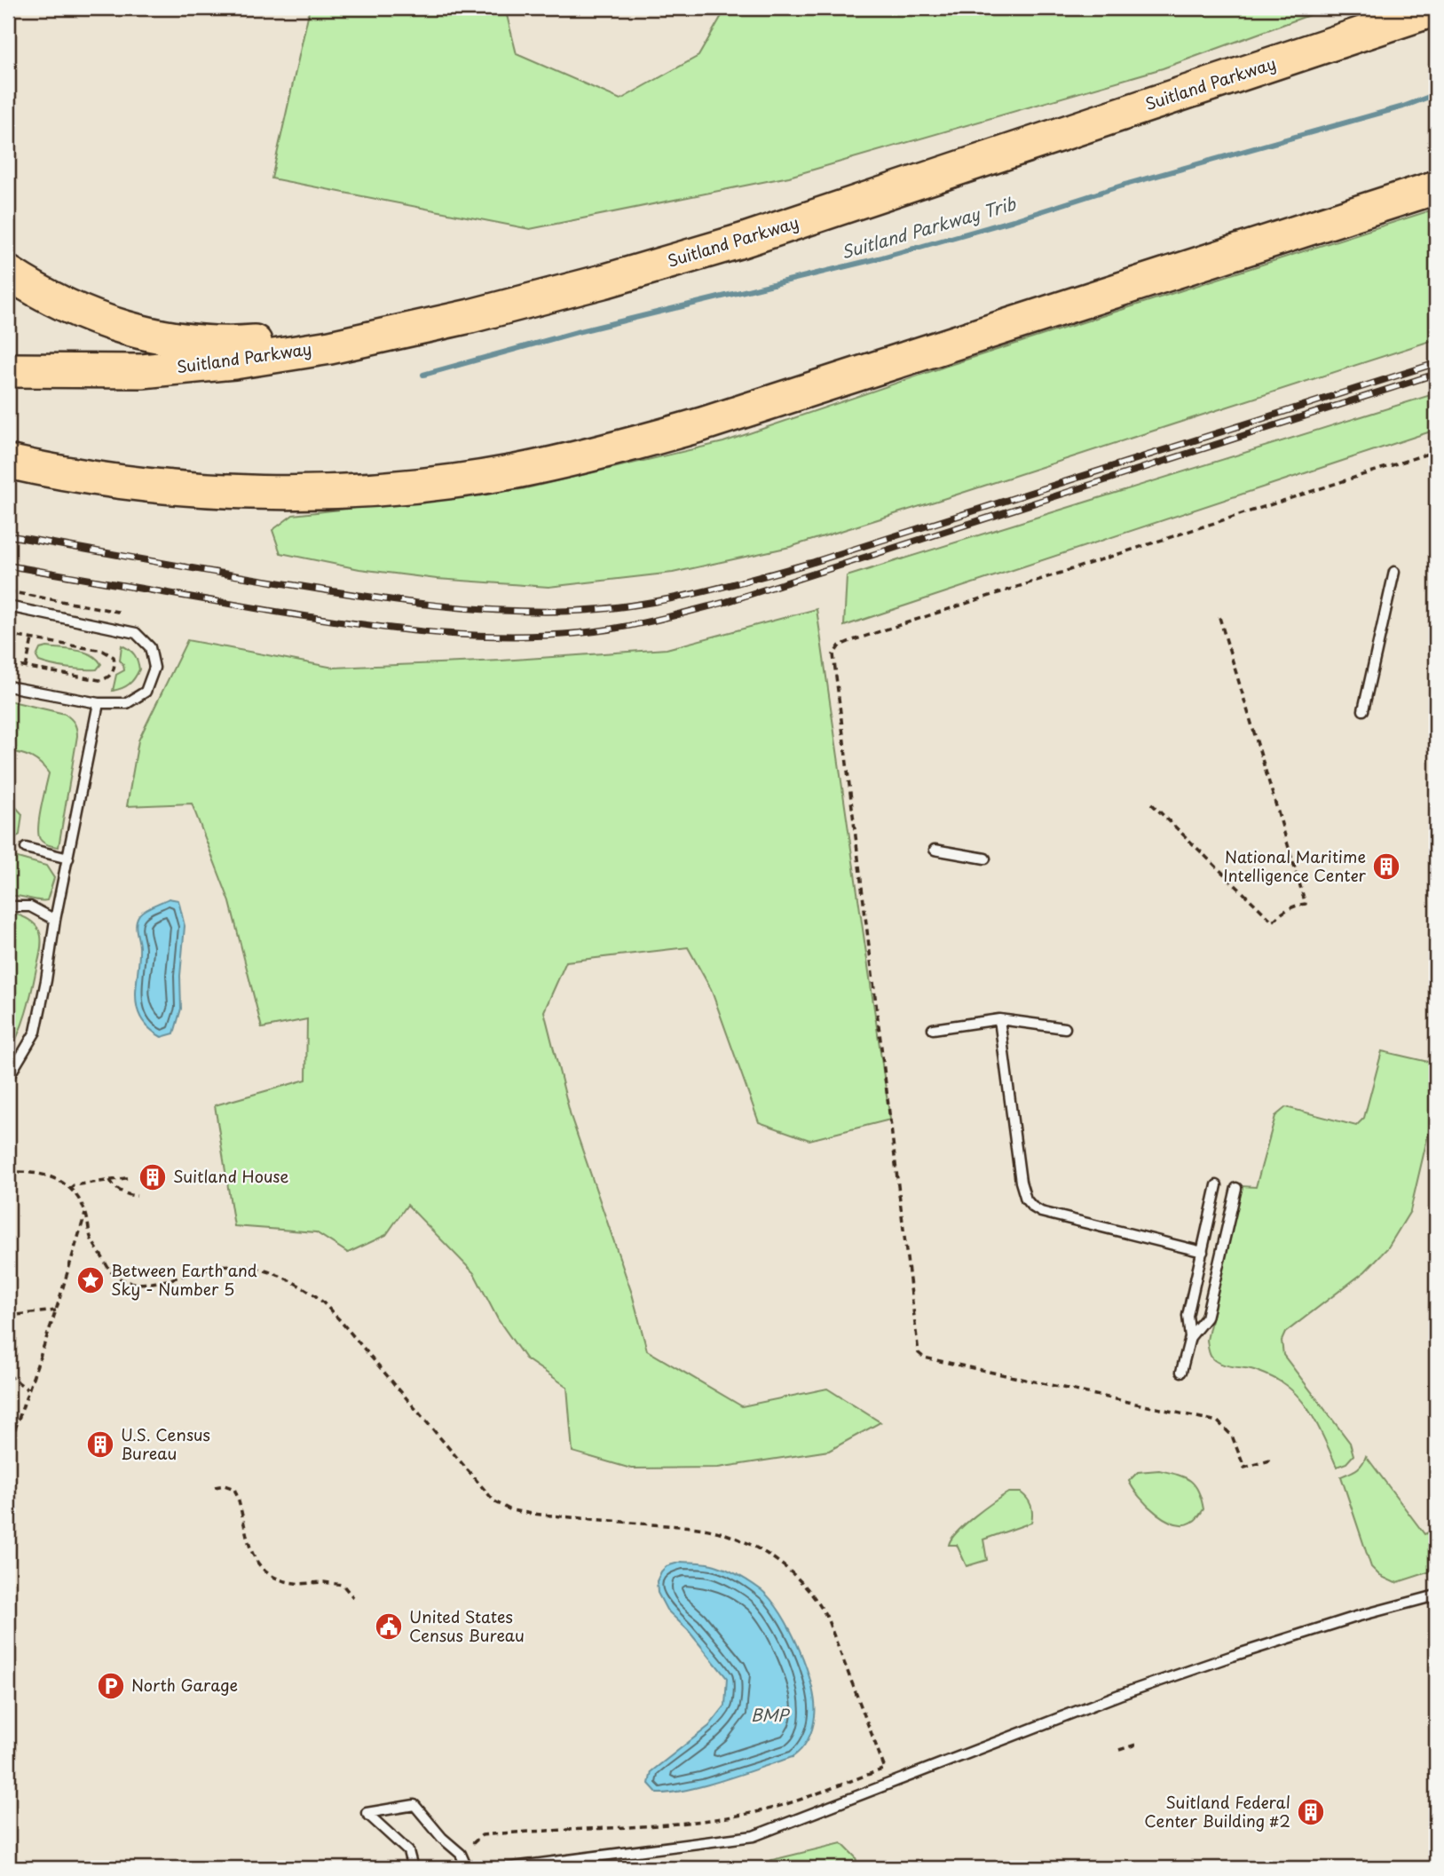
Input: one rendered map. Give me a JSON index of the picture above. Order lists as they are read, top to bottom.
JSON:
{
  "streets": {
    "highway": ["Suitland Parkway"]
  },
  "water": ["Suitland Parkway Trib", "BMP"],
  "places": {
    "building": [
      "National Maritime Intelligence Center",
      "Suitland House",
      "U.S. Census Bureau",
      "Suitland Federal Center Building #2"
    ],
    "place": ["Between Earth and Sky - Number 5"],
    "public building": ["United States Census Bureau"],
    "parking": ["North Garage"]
  }
}
